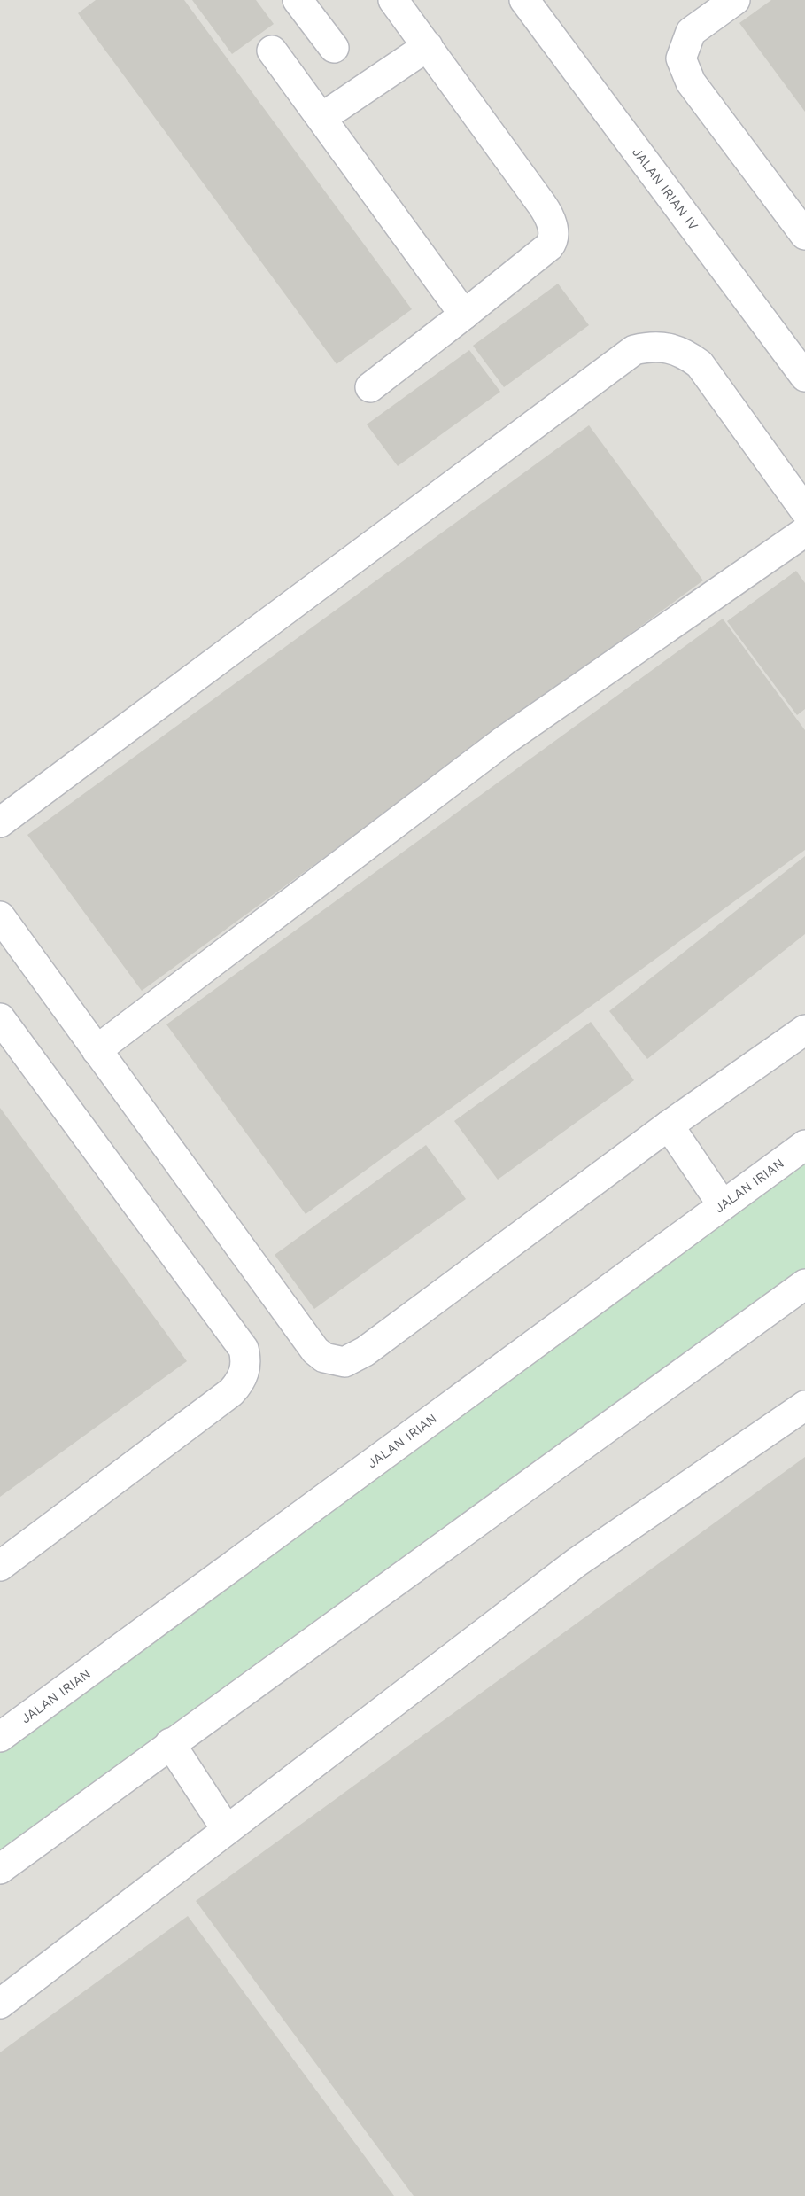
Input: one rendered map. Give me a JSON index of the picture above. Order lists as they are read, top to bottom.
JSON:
{
  "streets": {
    "street": ["JALAN IRIAN IV", "JALAN IRIAN"]
  }
}
